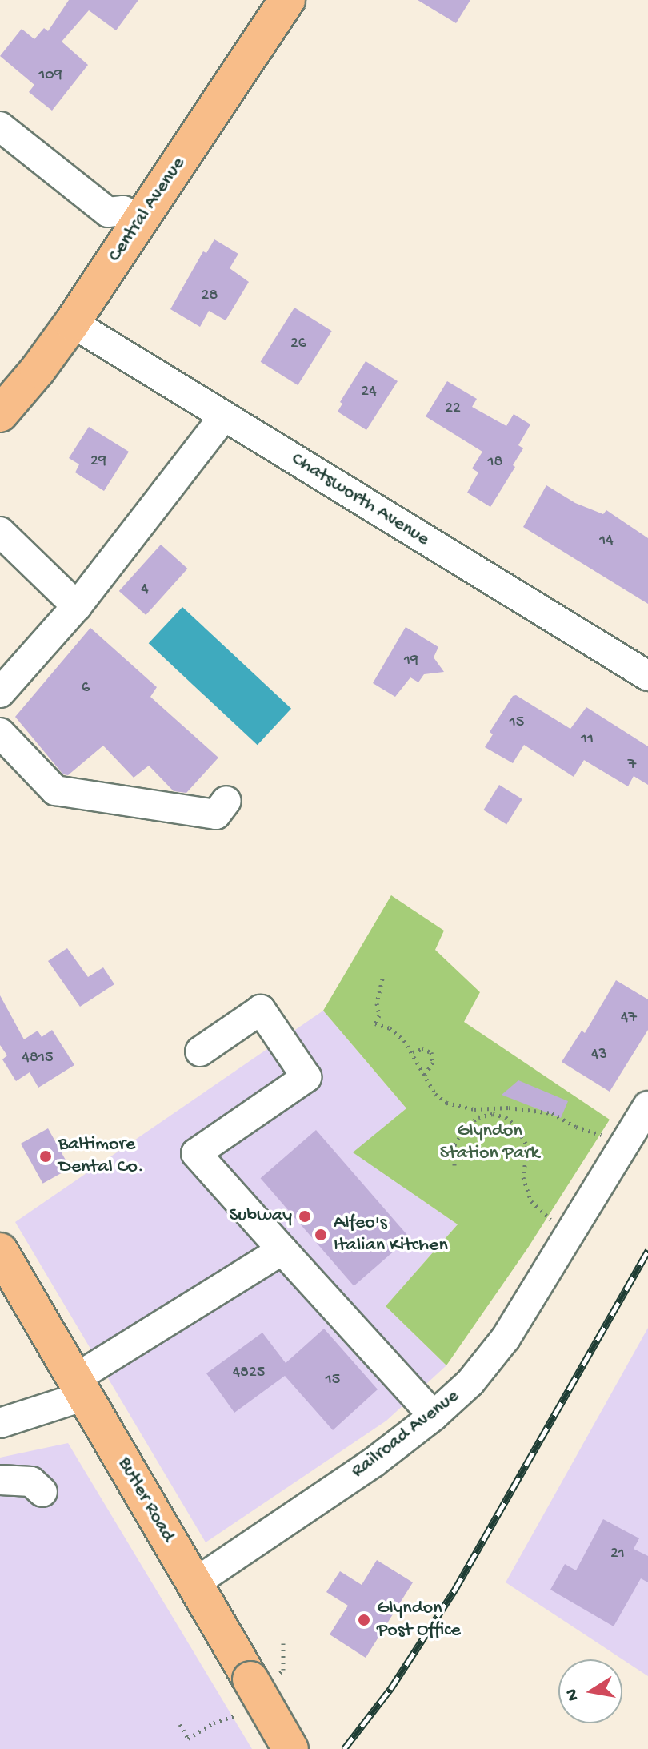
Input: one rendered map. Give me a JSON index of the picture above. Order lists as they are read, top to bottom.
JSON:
{
  "streets": {
    "main road": ["Central Avenue", "Butler Road"],
    "street": ["Chatsworth Avenue", "Railroad Avenue"]
  },
  "crossings": [
    ["Central Avenue", "Chatsworth Avenue"],
    ["Railroad Avenue", "Butler Road"]
  ],
  "parks": ["Glyndon Station Park"],
  "places": [
    "Baltimore Dental Co.",
    "Subway",
    "Alfeo's Italian Kitchen",
    "Glyndon Post Office"
  ],
  "house_numbers": [
    "109",
    "28",
    "26",
    "24",
    "22",
    "29",
    "18",
    "14",
    "4",
    "19",
    "6",
    "15",
    "11",
    "7",
    "47",
    "43",
    "4815",
    "4825",
    "15",
    "21"
  ],
  "north": "left"
}
